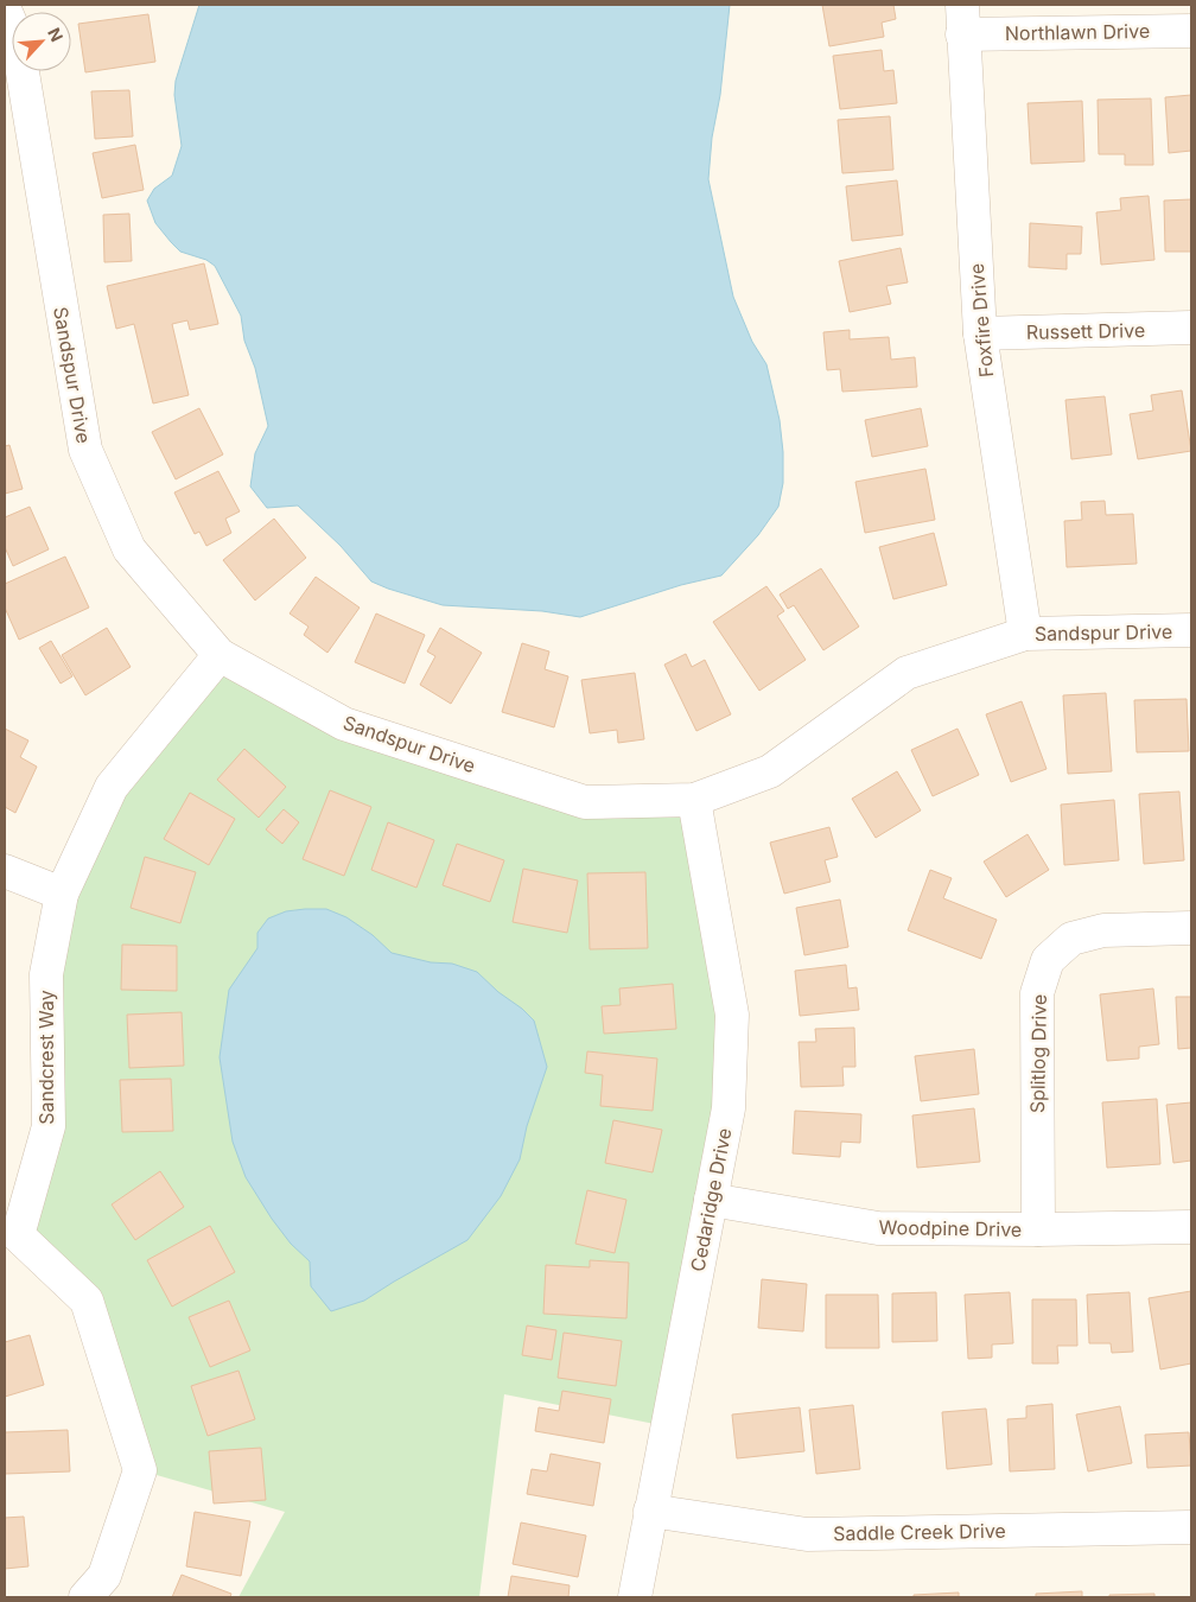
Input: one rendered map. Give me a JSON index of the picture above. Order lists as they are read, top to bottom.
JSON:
{
  "streets": {
    "street": [
      "Northlawn Drive",
      "Foxfire Drive",
      "Russett Drive",
      "Sandspur Drive",
      "Splitlog Drive",
      "Sandcrest Way",
      "Cedaridge Drive",
      "Woodpine Drive",
      "Saddle Creek Drive"
    ]
  },
  "crossings": [
    ["Northlawn Drive", "Foxfire Drive"],
    ["Foxfire Drive", "Russett Drive"],
    ["Foxfire Drive", "Sandspur Drive"],
    ["Sandspur Drive", "Sandcrest Way"],
    ["Sandspur Drive", "Cedaridge Drive"],
    ["Splitlog Drive", "Woodpine Drive"],
    ["Cedaridge Drive", "Woodpine Drive"],
    ["Cedaridge Drive", "Saddle Creek Drive"]
  ],
  "north": "top right"
}
